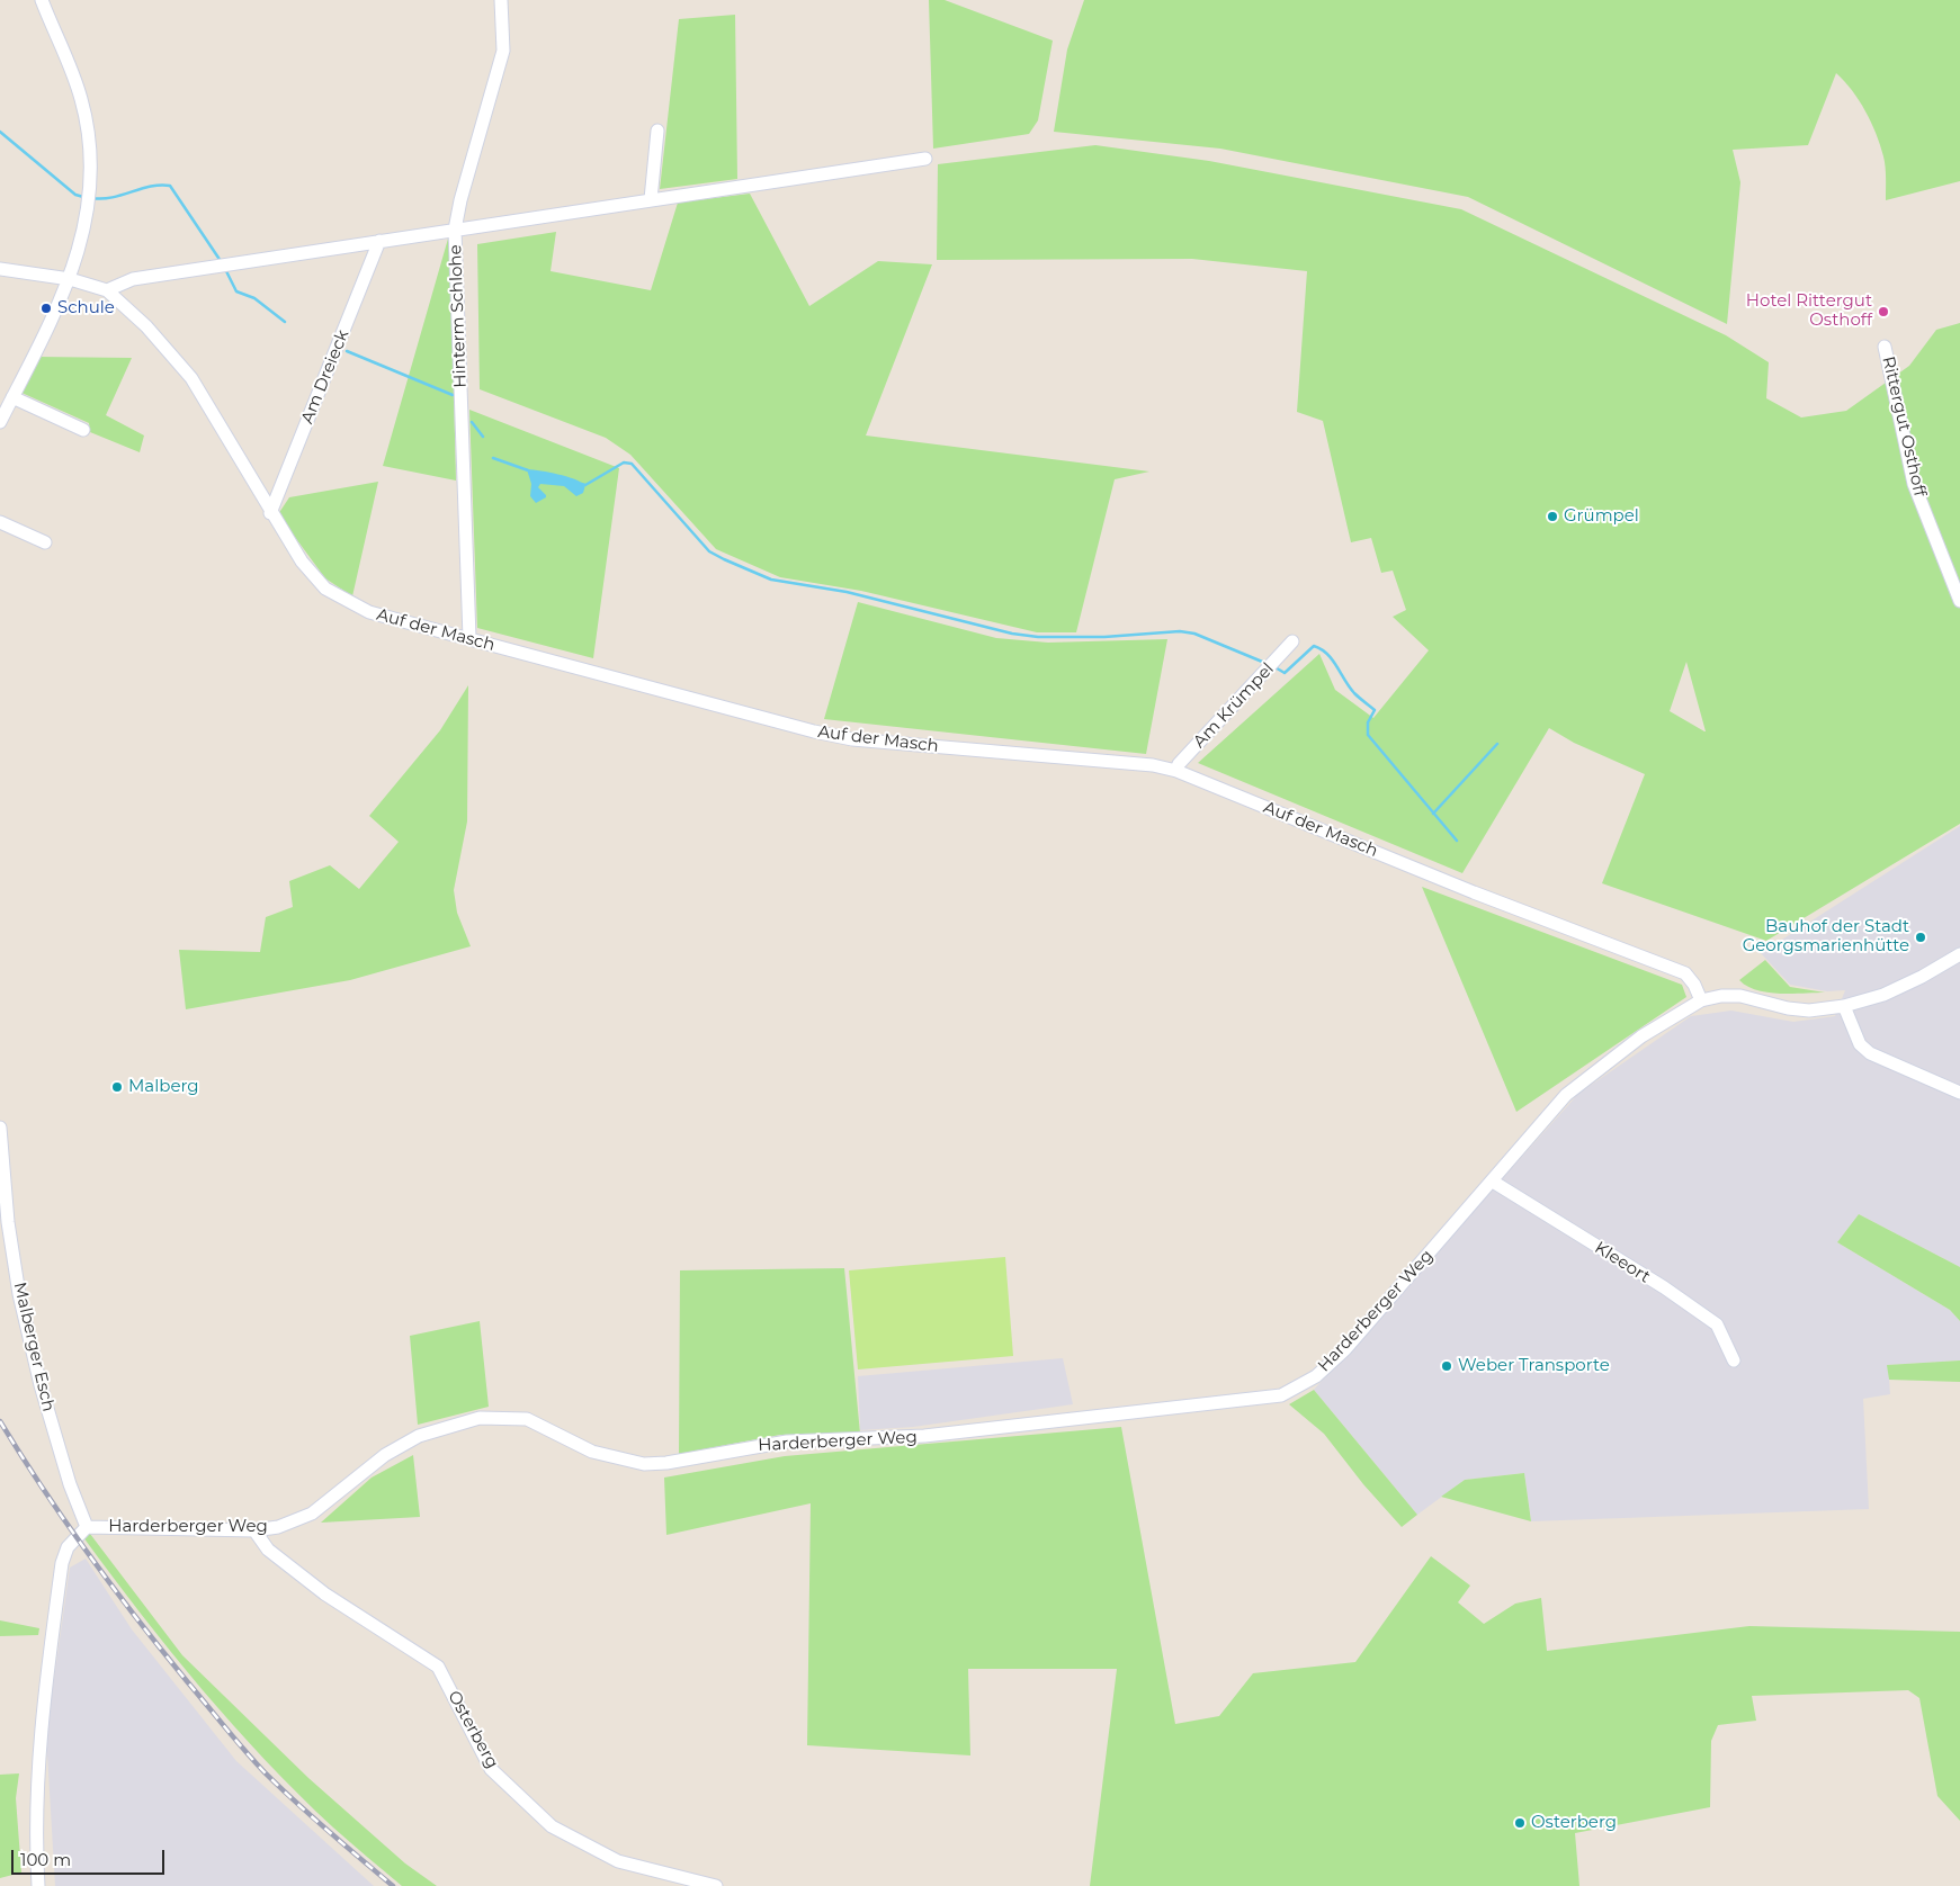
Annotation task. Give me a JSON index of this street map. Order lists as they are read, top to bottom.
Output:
{
  "streets": {
    "street": [
      "Hinterm Schlohe",
      "Am Dreieck",
      "Rittergut Osthoff",
      "Auf der Masch",
      "Am Krümpel",
      "Kleeort",
      "Harderberger Weg",
      "Malberger Esch",
      "Osterberg"
    ]
  },
  "crossings": [
    ["Hinterm Schlohe", "Auf der Masch"],
    ["Am Dreieck", "Auf der Masch"],
    ["Auf der Masch", "Am Krümpel"],
    ["Auf der Masch", "Harderberger Weg"],
    ["Kleeort", "Harderberger Weg"],
    ["Harderberger Weg", "Malberger Esch"],
    ["Harderberger Weg", "Osterberg"]
  ],
  "places": [
    "Schule",
    "Hotel Rittergut Osthoff",
    "Grümpel",
    "Bauhof der Stadt Georgsmarienhütte",
    "Malberg",
    "Weber Transporte",
    "Osterberg"
  ],
  "scale_bar": "100 m"
}
